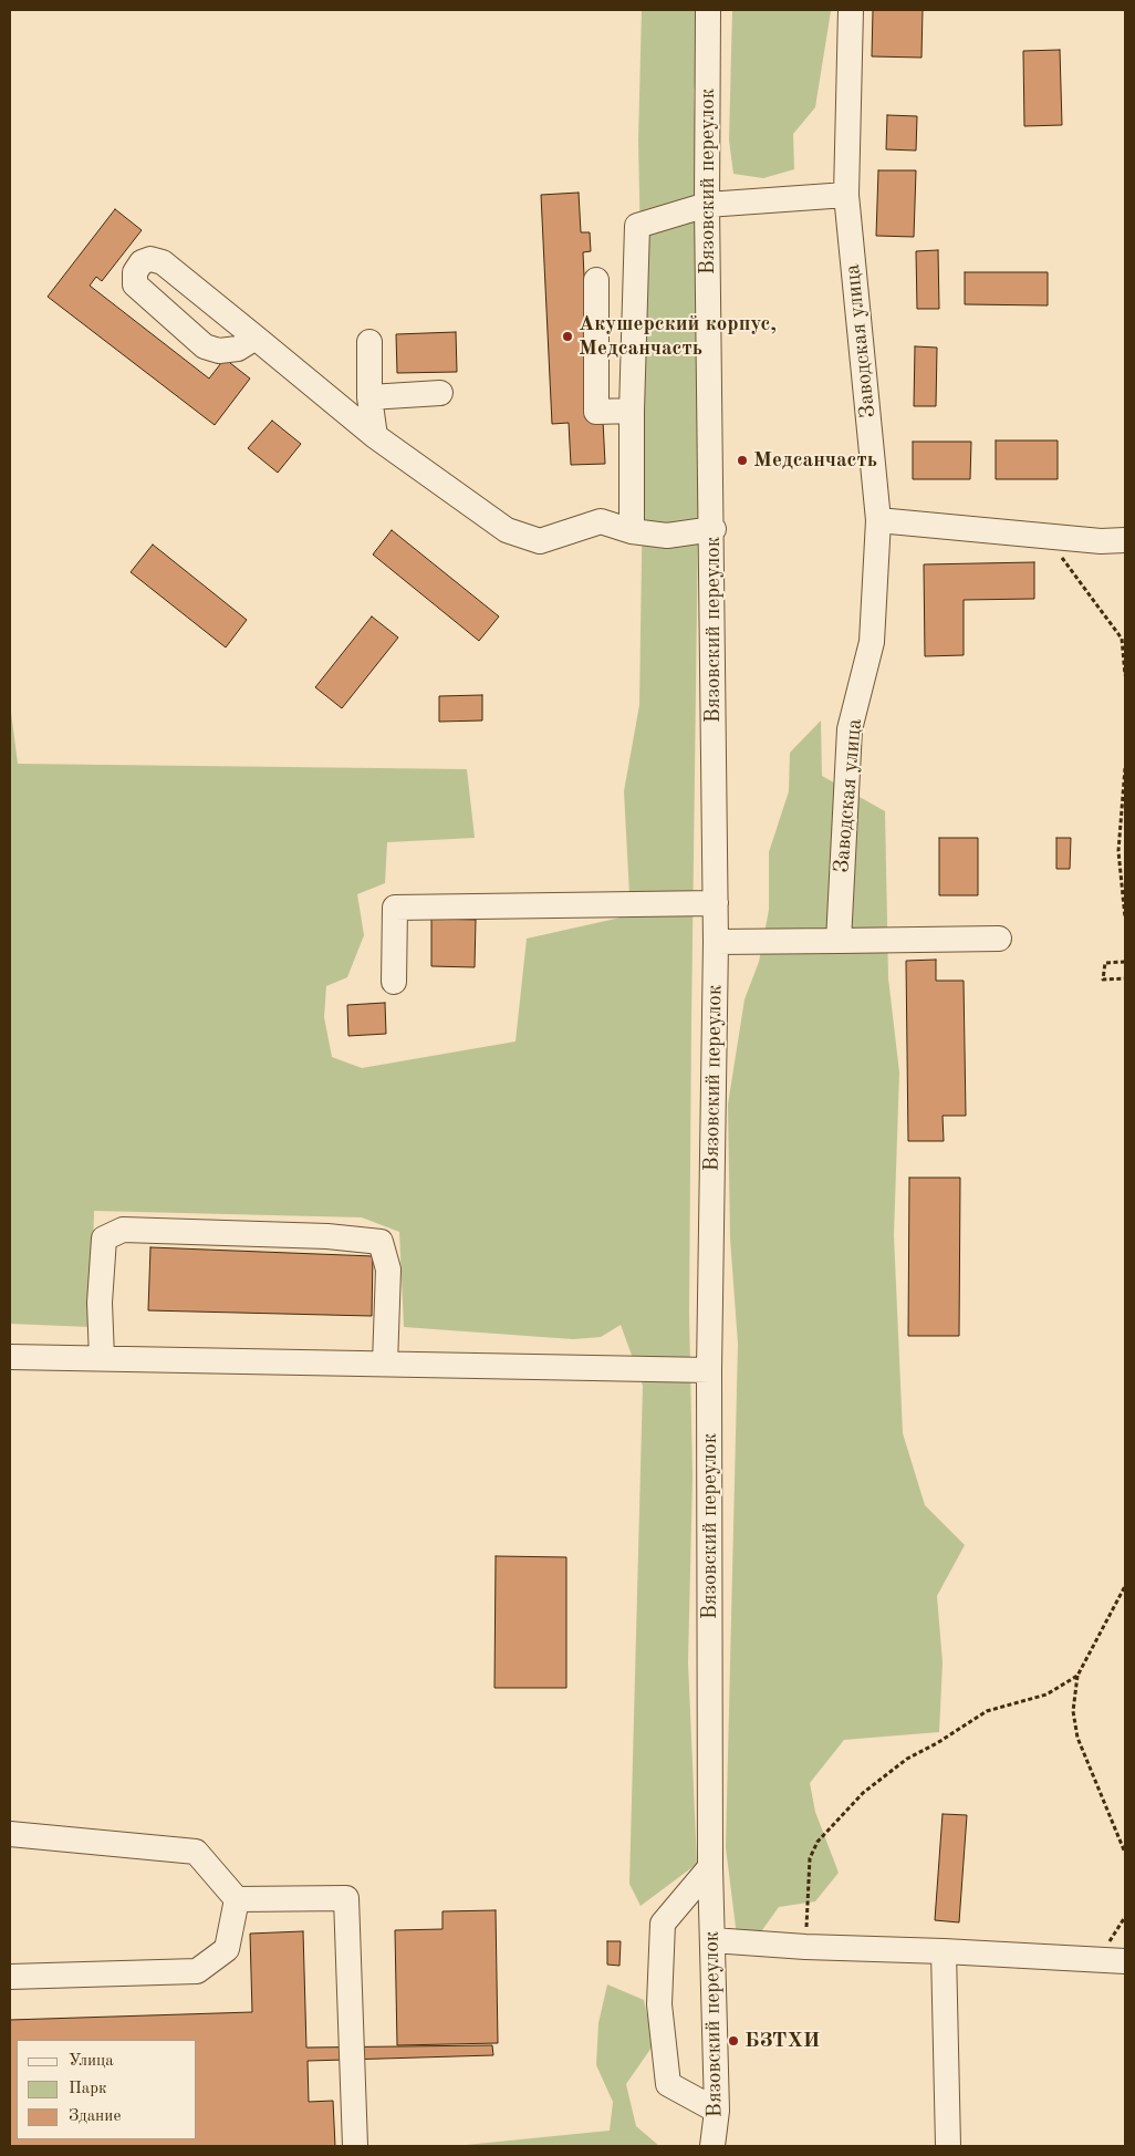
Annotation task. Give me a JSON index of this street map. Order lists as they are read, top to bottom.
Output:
{
  "streets": {
    "street": ["Вязовский переулок", "Заводская улица"]
  },
  "places": ["Акушерский корпус, Медсанчасть", "Медсанчасть", "БЗТХИ"],
  "legend": ["Улица", "Парк", "Здание"]
}
